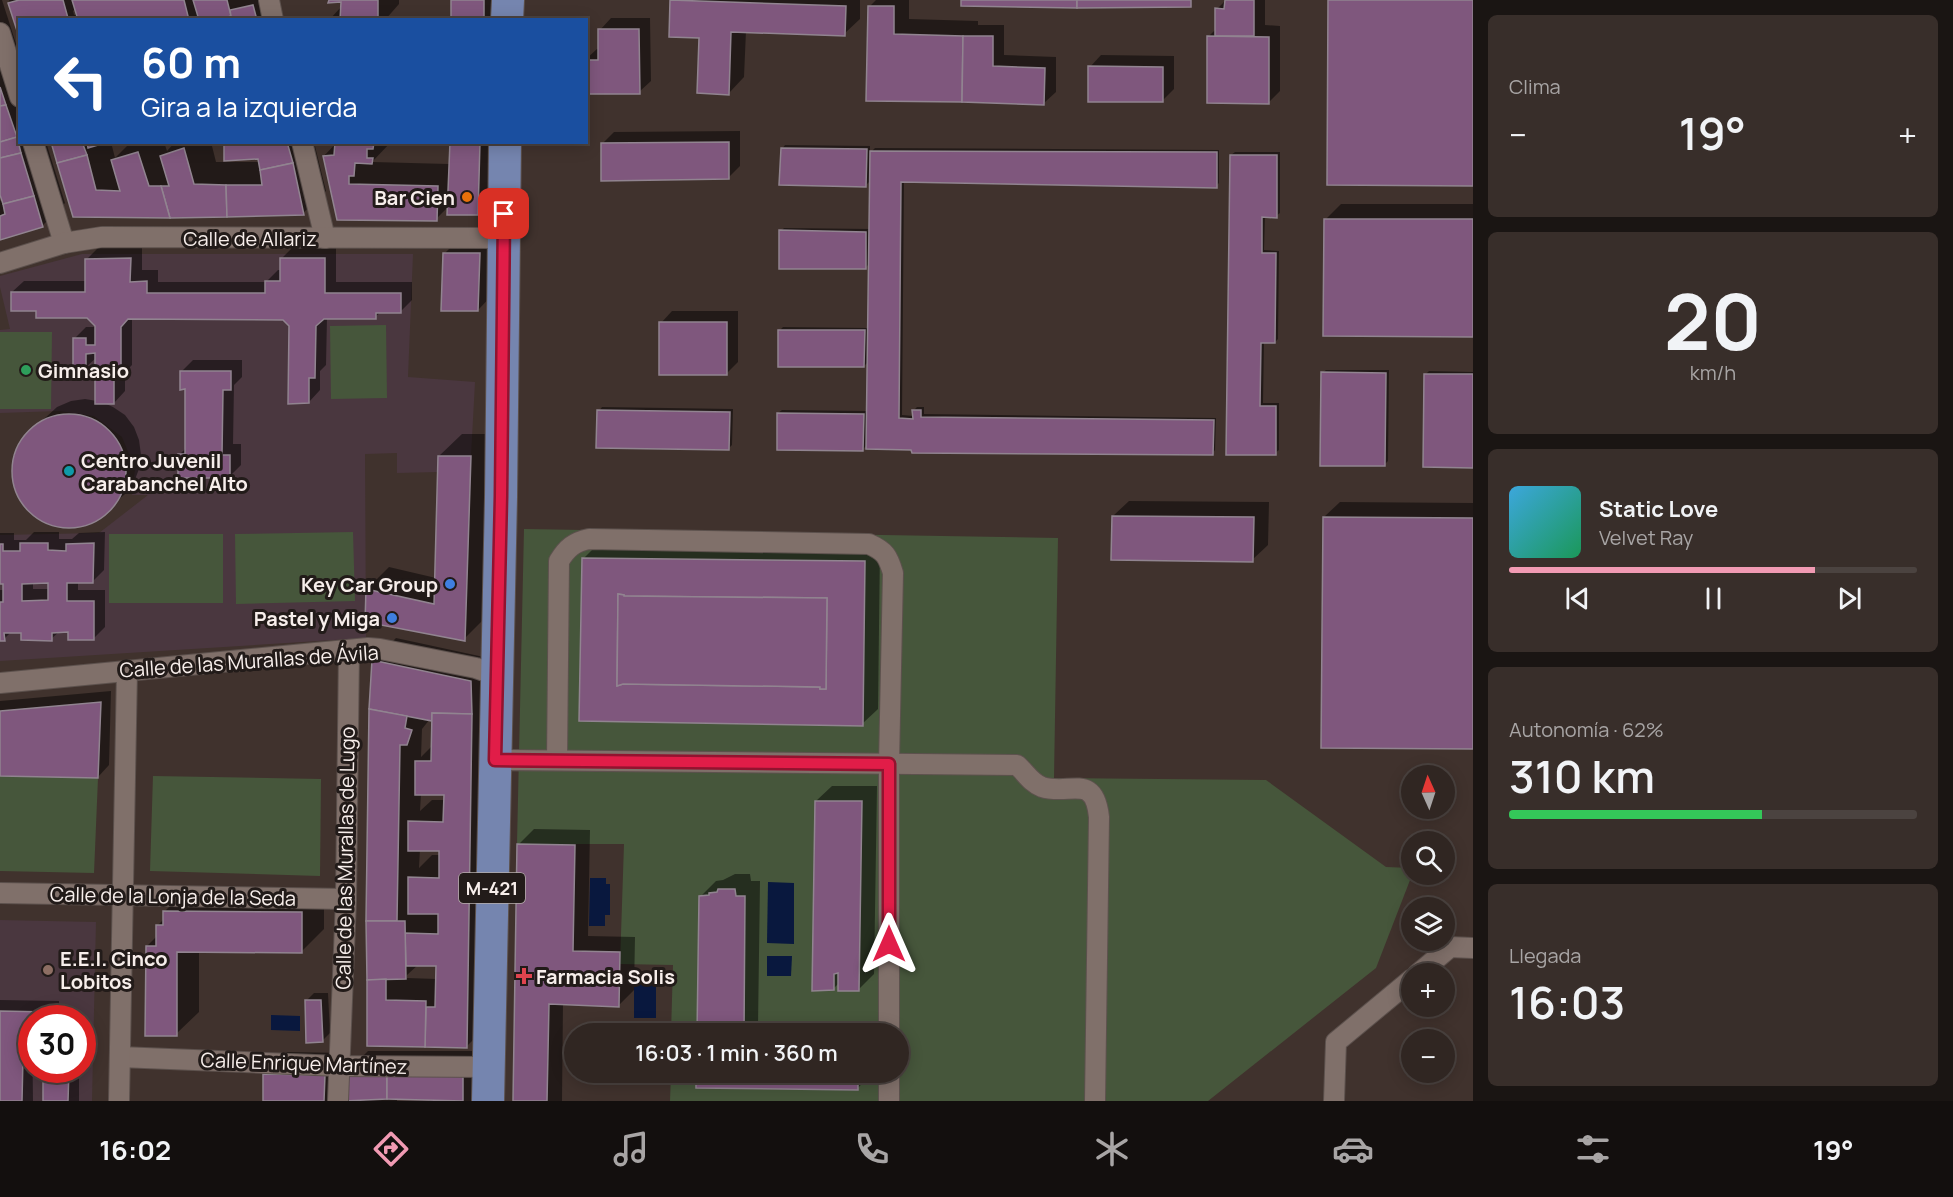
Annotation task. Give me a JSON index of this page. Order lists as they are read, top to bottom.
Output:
{
  "streets": {
    "main road": ["M-421"],
    "street": [
      "Calle de Allariz",
      "Calle de las Murallas de Ávila",
      "Calle de las Murallas de Lugo",
      "Calle de la Lonja de la Seda",
      "Calle Enrique Martínez"
    ]
  },
  "crossings": [
    ["Calle de Allariz", "M-421"],
    ["Calle de las Murallas de Ávila", "Calle de las Murallas de Lugo"],
    ["Calle de las Murallas de Ávila", "M-421"],
    ["Calle de las Murallas de Lugo", "Calle de la Lonja de la Seda"],
    ["Calle de las Murallas de Lugo", "Calle Enrique Martínez"],
    ["M-421", "Calle Enrique Martínez"]
  ],
  "places": {
    "other": [
      "Bar Cien",
      "Gimnasio",
      "Centro Juvenil Carabanchel Alto",
      "Key Car Group",
      "Pastel y Miga",
      "E.E.I. Cinco Lobitos"
    ],
    "health": ["Farmacia Solis"]
  },
  "north": "top",
  "page": {
    "tile": [
      "Clima",
      ["20", "km/h"],
      ["Autonomía · 62%", "310 km"],
      ["Llegada", "16:03"]
    ],
    "turn": ["60 m", "Gira a la izquierda"],
    "heat": ["−", "19°", "+"],
    "song": ["Static Love", "Velvet Ray"],
    "map_buttons": ["+", "−"],
    "limit": "30",
    "trip": "16:03 · 1 min · 360 m",
    "tabs": ["16:02", "19°"]
  }
}
